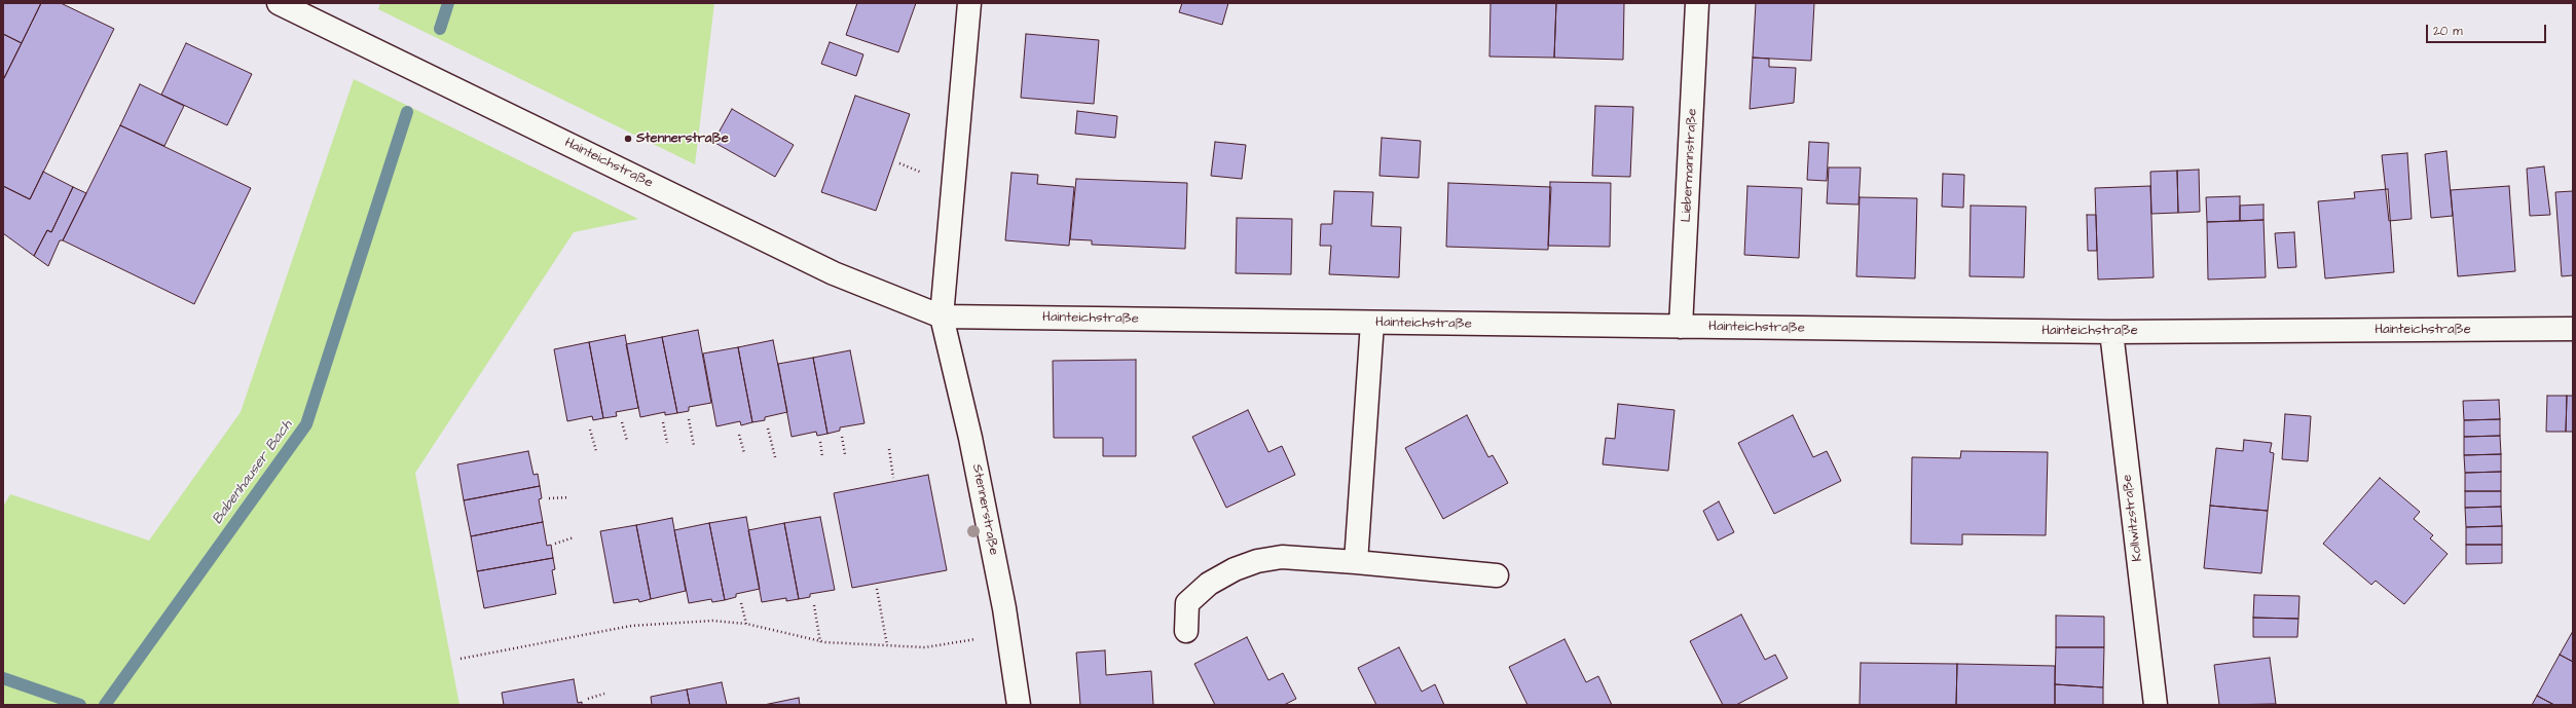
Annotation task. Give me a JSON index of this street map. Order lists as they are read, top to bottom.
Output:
{
  "streets": {
    "street": [
      "Hainteichstraße",
      "Liebermannstraße",
      "Stennerstraße",
      "Kollwitzstraße"
    ]
  },
  "crossings": [
    ["Hainteichstraße", "Liebermannstraße"],
    ["Hainteichstraße", "Stennerstraße"],
    ["Hainteichstraße", "Kollwitzstraße"]
  ],
  "water": ["Babenhauser Bach"],
  "places": ["Stennerstraße"],
  "scale_bar": "20 m"
}
